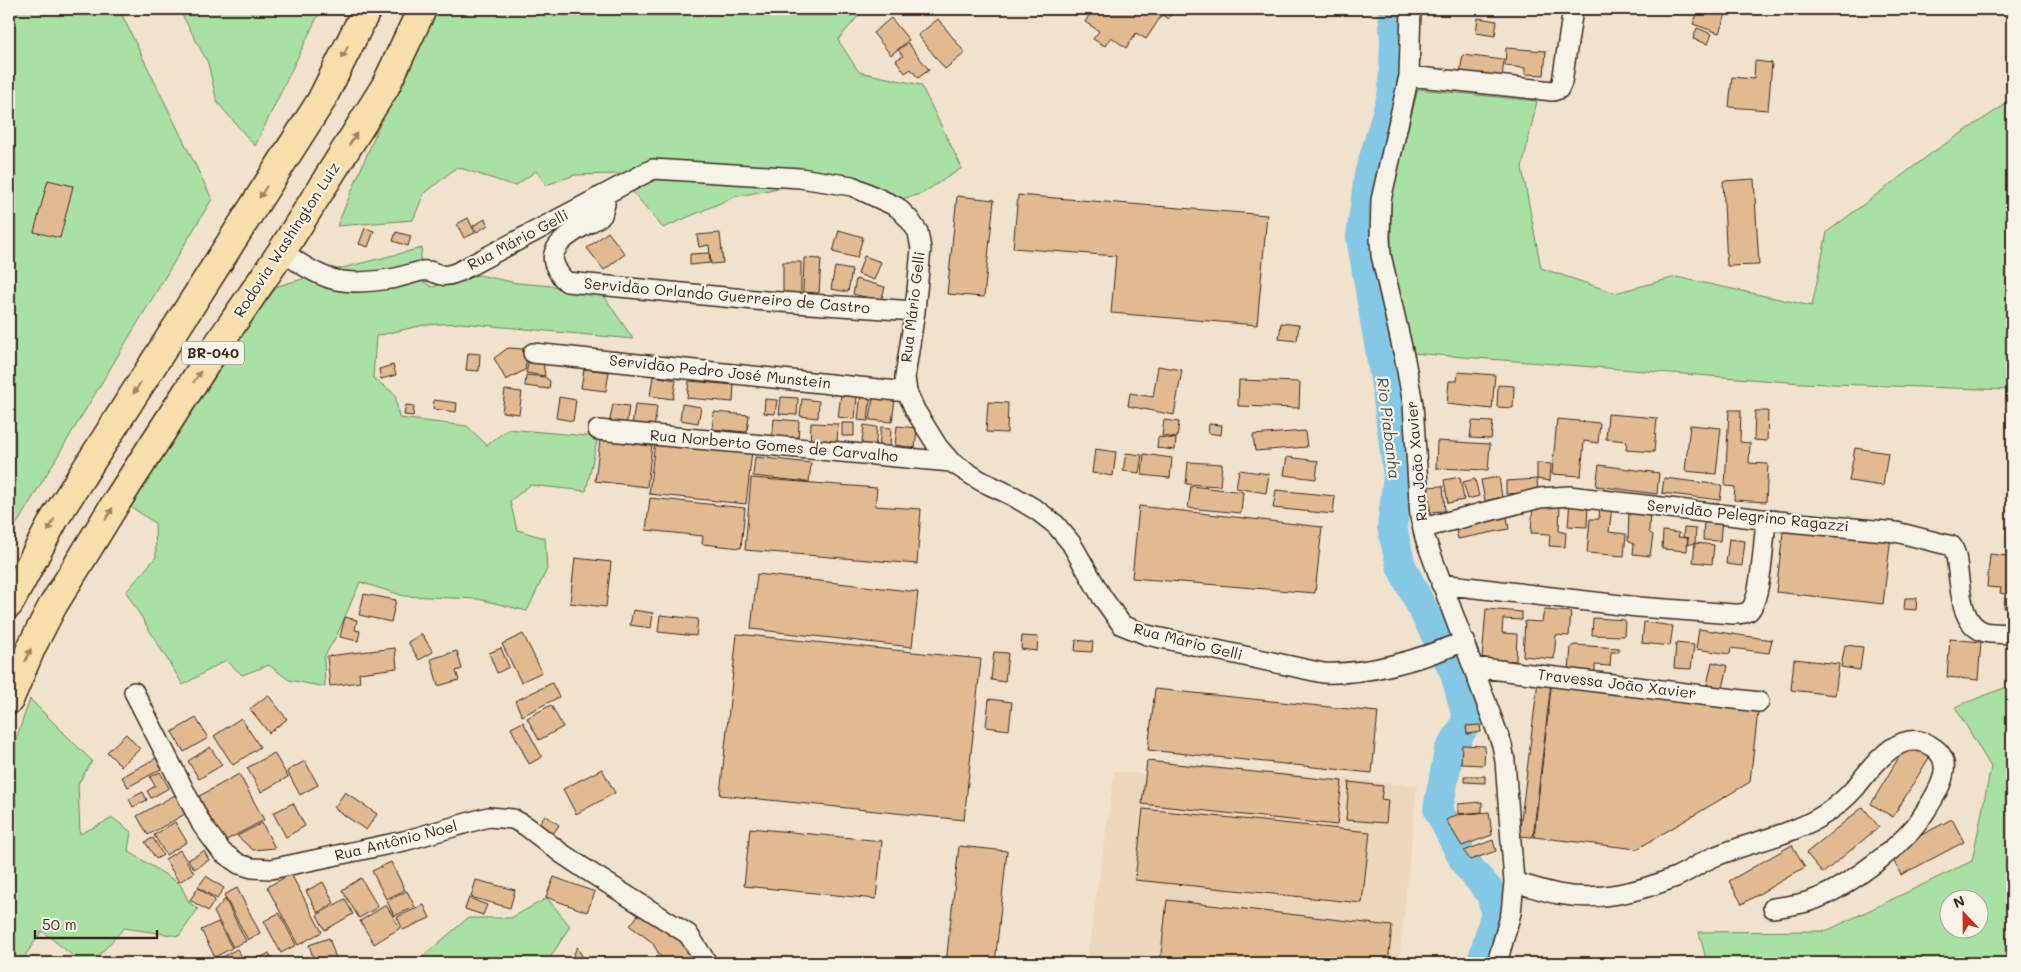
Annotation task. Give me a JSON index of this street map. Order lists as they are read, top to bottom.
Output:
{
  "streets": {
    "highway": ["Rodovia Washington Luiz", "BR-040"],
    "street": [
      "Rua Mário Gelli",
      "Servidão Orlando Guerreiro de Castro",
      "Servidão Pedro José Munstein",
      "Rua Norberto Gomes de Carvalho",
      "Rua João Xavier",
      "Servidão Pelegrino Ragazzi",
      "Travessa João Xavier",
      "Rua Antônio Noel"
    ]
  },
  "crossings": [
    ["Rodovia Washington Luiz", "Rua Mário Gelli"],
    ["Rua Mário Gelli", "Servidão Orlando Guerreiro de Castro"],
    ["Rua Mário Gelli", "Servidão Pedro José Munstein"],
    ["Rua Mário Gelli", "Rua Norberto Gomes de Carvalho"],
    ["Rua Mário Gelli", "Rua João Xavier"],
    ["Rua João Xavier", "Servidão Pelegrino Ragazzi"],
    ["Rua João Xavier", "Travessa João Xavier"]
  ],
  "water": ["Rio Piabanha"],
  "scale_bar": "50 m",
  "north": "top"
}
